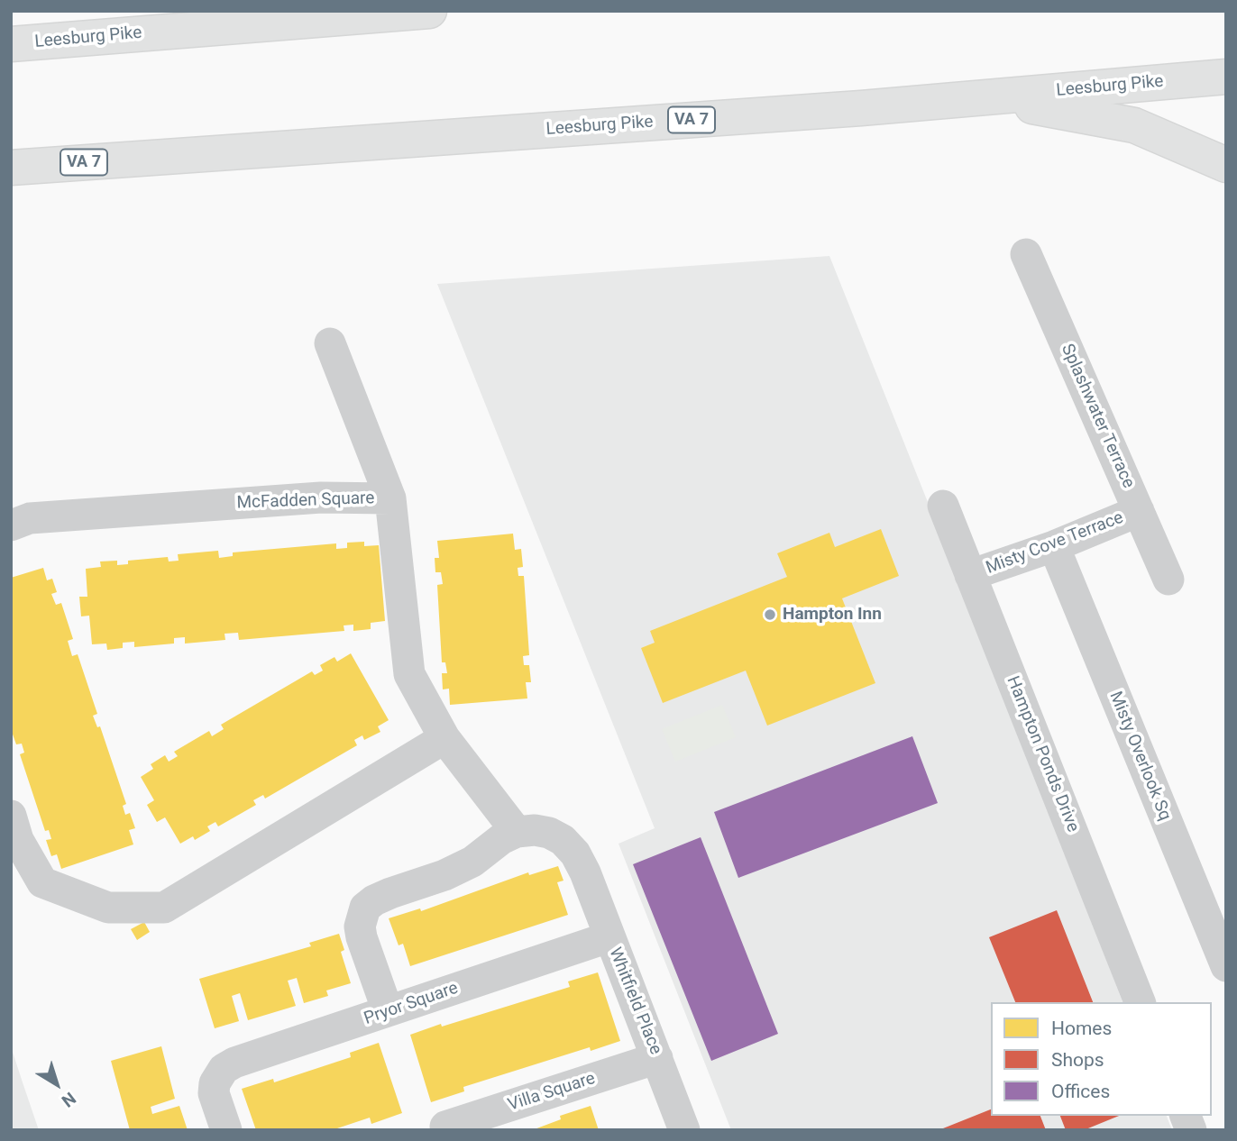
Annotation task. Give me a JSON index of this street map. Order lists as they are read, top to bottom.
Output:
{
  "streets": {
    "highway": ["Leesburg Pike", "VA 7"],
    "street": [
      "Splashwater Terrace",
      "McFadden Square",
      "Misty Cove Terrace",
      "Hampton Ponds Drive",
      "Misty Overlook Sq",
      "Whitfield Place",
      "Pryor Square",
      "Villa Square"
    ]
  },
  "crossings": [
    ["Splashwater Terrace", "Misty Cove Terrace"],
    ["McFadden Square", "Whitfield Place"],
    ["Misty Cove Terrace", "Hampton Ponds Drive"],
    ["Misty Cove Terrace", "Misty Overlook Sq"],
    ["Whitfield Place", "Pryor Square"],
    ["Whitfield Place", "Villa Square"]
  ],
  "places": ["Hampton Inn"],
  "legend": ["Homes", "Shops", "Offices"],
  "north": "bottom right"
}
